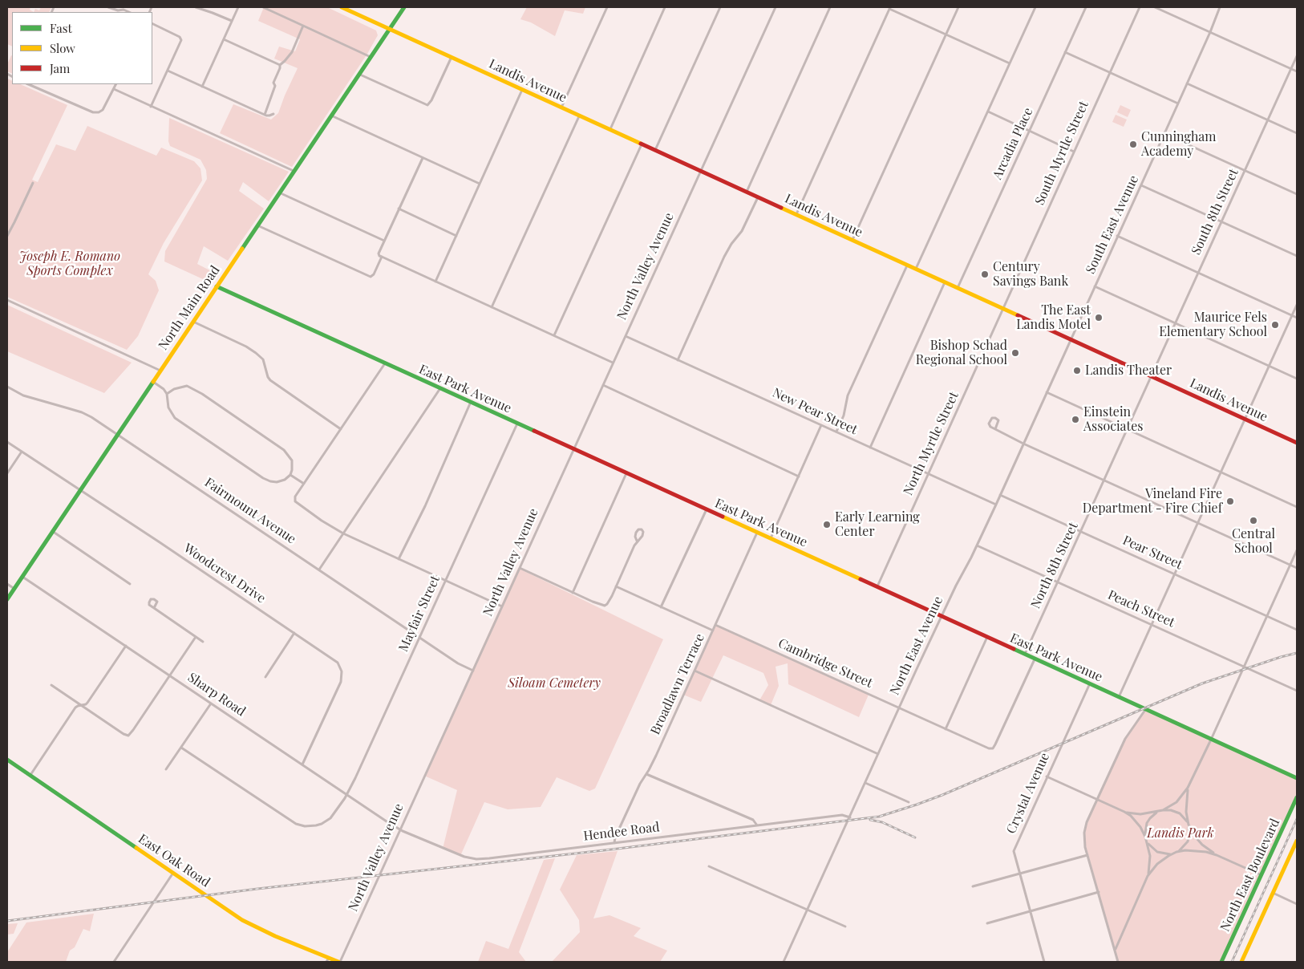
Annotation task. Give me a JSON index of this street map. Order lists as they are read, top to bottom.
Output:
{
  "streets": {
    "main road": [
      "Landis Avenue",
      "North Main Road",
      "East Park Avenue",
      "East Oak Road",
      "North East Boulevard"
    ],
    "street": [
      "Arcadia Place",
      "South Myrtle Street",
      "South 8th Street",
      "South East Avenue",
      "North Valley Avenue",
      "New Pear Street",
      "North Myrtle Street",
      "Fairmount Avenue",
      "Pear Street",
      "North 8th Street",
      "Woodcrest Drive",
      "Peach Street",
      "Mayfair Street",
      "North East Avenue",
      "Cambridge Street",
      "Broadlawn Terrace",
      "Sharp Road",
      "Crystal Avenue",
      "Hendee Road"
    ]
  },
  "crossings": [
    ["Landis Avenue", "Arcadia Place"],
    ["Landis Avenue", "South Myrtle Street"],
    ["Landis Avenue", "South 8th Street"],
    ["Landis Avenue", "South East Avenue"],
    ["Landis Avenue", "North Valley Avenue"],
    ["Landis Avenue", "North Main Road"],
    ["Landis Avenue", "North Myrtle Street"],
    ["Landis Avenue", "North 8th Street"],
    ["Landis Avenue", "North East Avenue"],
    ["South Myrtle Street", "North Myrtle Street"],
    ["South 8th Street", "North 8th Street"],
    ["South East Avenue", "North East Avenue"],
    ["North Valley Avenue", "East Park Avenue"],
    ["North Valley Avenue", "New Pear Street"],
    ["North Valley Avenue", "Fairmount Avenue"],
    ["North Valley Avenue", "Sharp Road"],
    ["North Valley Avenue", "Hendee Road"],
    ["North Valley Avenue", "East Oak Road"],
    ["North Main Road", "East Park Avenue"],
    ["North Main Road", "Fairmount Avenue"],
    ["North Main Road", "Woodcrest Drive"],
    ["North Main Road", "Sharp Road"],
    ["East Park Avenue", "North Myrtle Street"],
    ["East Park Avenue", "North 8th Street"],
    ["East Park Avenue", "Mayfair Street"],
    ["East Park Avenue", "North East Avenue"],
    ["East Park Avenue", "Cambridge Street"],
    ["East Park Avenue", "Broadlawn Terrace"],
    ["East Park Avenue", "Crystal Avenue"],
    ["New Pear Street", "North Myrtle Street"],
    ["New Pear Street", "North East Avenue"],
    ["Fairmount Avenue", "Mayfair Street"],
    ["Pear Street", "North 8th Street"],
    ["Pear Street", "North East Avenue"],
    ["North 8th Street", "Peach Street"],
    ["Woodcrest Drive", "Sharp Road"],
    ["Peach Street", "North East Avenue"],
    ["Mayfair Street", "Sharp Road"],
    ["North East Avenue", "Cambridge Street"],
    ["North East Avenue", "Hendee Road"],
    ["Cambridge Street", "Broadlawn Terrace"],
    ["Broadlawn Terrace", "Hendee Road"],
    ["Sharp Road", "Hendee Road"]
  ],
  "parks": ["Joseph E. Romano Sports Complex", "Siloam Cemetery", "Landis Park"],
  "places": [
    "Cunningham Academy",
    "Century Savings Bank",
    "The East Landis Motel",
    "Maurice Fels Elementary School",
    "Bishop Schad Regional School",
    "Landis Theater",
    "Einstein Associates",
    "Vineland Fire Department - Fire Chief",
    "Central School",
    "Early Learning Center"
  ],
  "legend": ["Fast", "Slow", "Jam"]
}
